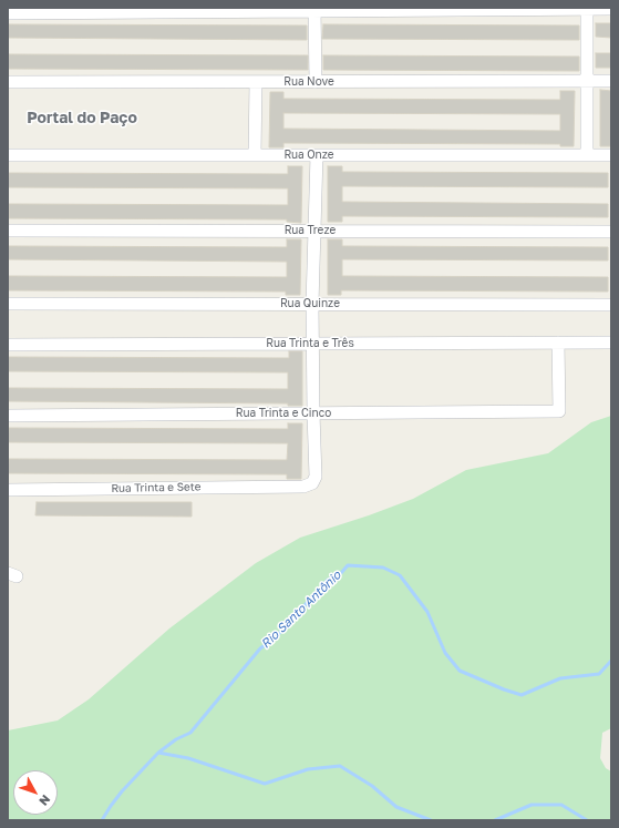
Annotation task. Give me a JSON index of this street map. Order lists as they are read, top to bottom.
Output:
{
  "streets": {
    "street": [
      "Rua Nove",
      "Rua Onze",
      "Rua Treze",
      "Rua Quinze",
      "Rua Trinta e Três",
      "Rua Trinta e Cinco",
      "Rua Trinta e Sete"
    ]
  },
  "crossings": [
    ["Rua Trinta e Três", "Rua Trinta e Cinco"],
    ["Rua Trinta e Cinco", "Rua Trinta e Sete"]
  ],
  "districts": ["Portal do Paço"],
  "water": ["Rio Santo Antônio"],
  "north": "bottom right"
}
